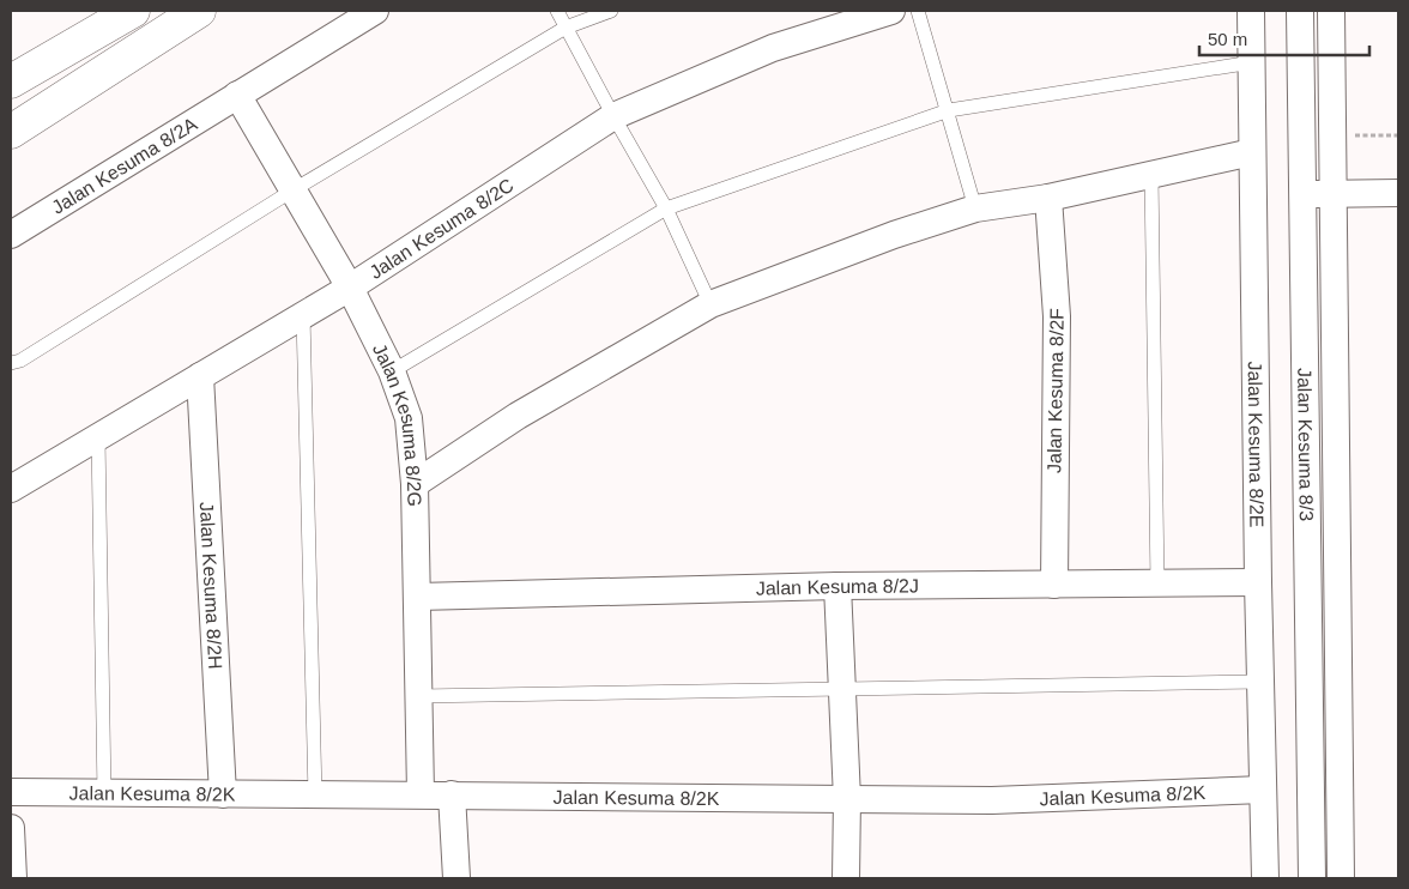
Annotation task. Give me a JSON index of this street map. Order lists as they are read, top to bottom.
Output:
{
  "streets": {
    "street": [
      "Jalan Kesuma 8/2A",
      "Jalan Kesuma 8/2C",
      "Jalan Kesuma 8/2F",
      "Jalan Kesuma 8/2G",
      "Jalan Kesuma 8/2E",
      "Jalan Kesuma 8/3",
      "Jalan Kesuma 8/2H",
      "Jalan Kesuma 8/2J",
      "Jalan Kesuma 8/2K"
    ]
  },
  "crossings": [
    ["Jalan Kesuma 8/2A", "Jalan Kesuma 8/2G"],
    ["Jalan Kesuma 8/2C", "Jalan Kesuma 8/2G"],
    ["Jalan Kesuma 8/2C", "Jalan Kesuma 8/2H"],
    ["Jalan Kesuma 8/2F", "Jalan Kesuma 8/2J"],
    ["Jalan Kesuma 8/2G", "Jalan Kesuma 8/2J"],
    ["Jalan Kesuma 8/2G", "Jalan Kesuma 8/2K"],
    ["Jalan Kesuma 8/2E", "Jalan Kesuma 8/2J"],
    ["Jalan Kesuma 8/2E", "Jalan Kesuma 8/2K"],
    ["Jalan Kesuma 8/2H", "Jalan Kesuma 8/2K"]
  ],
  "scale_bar": "50 m"
}
